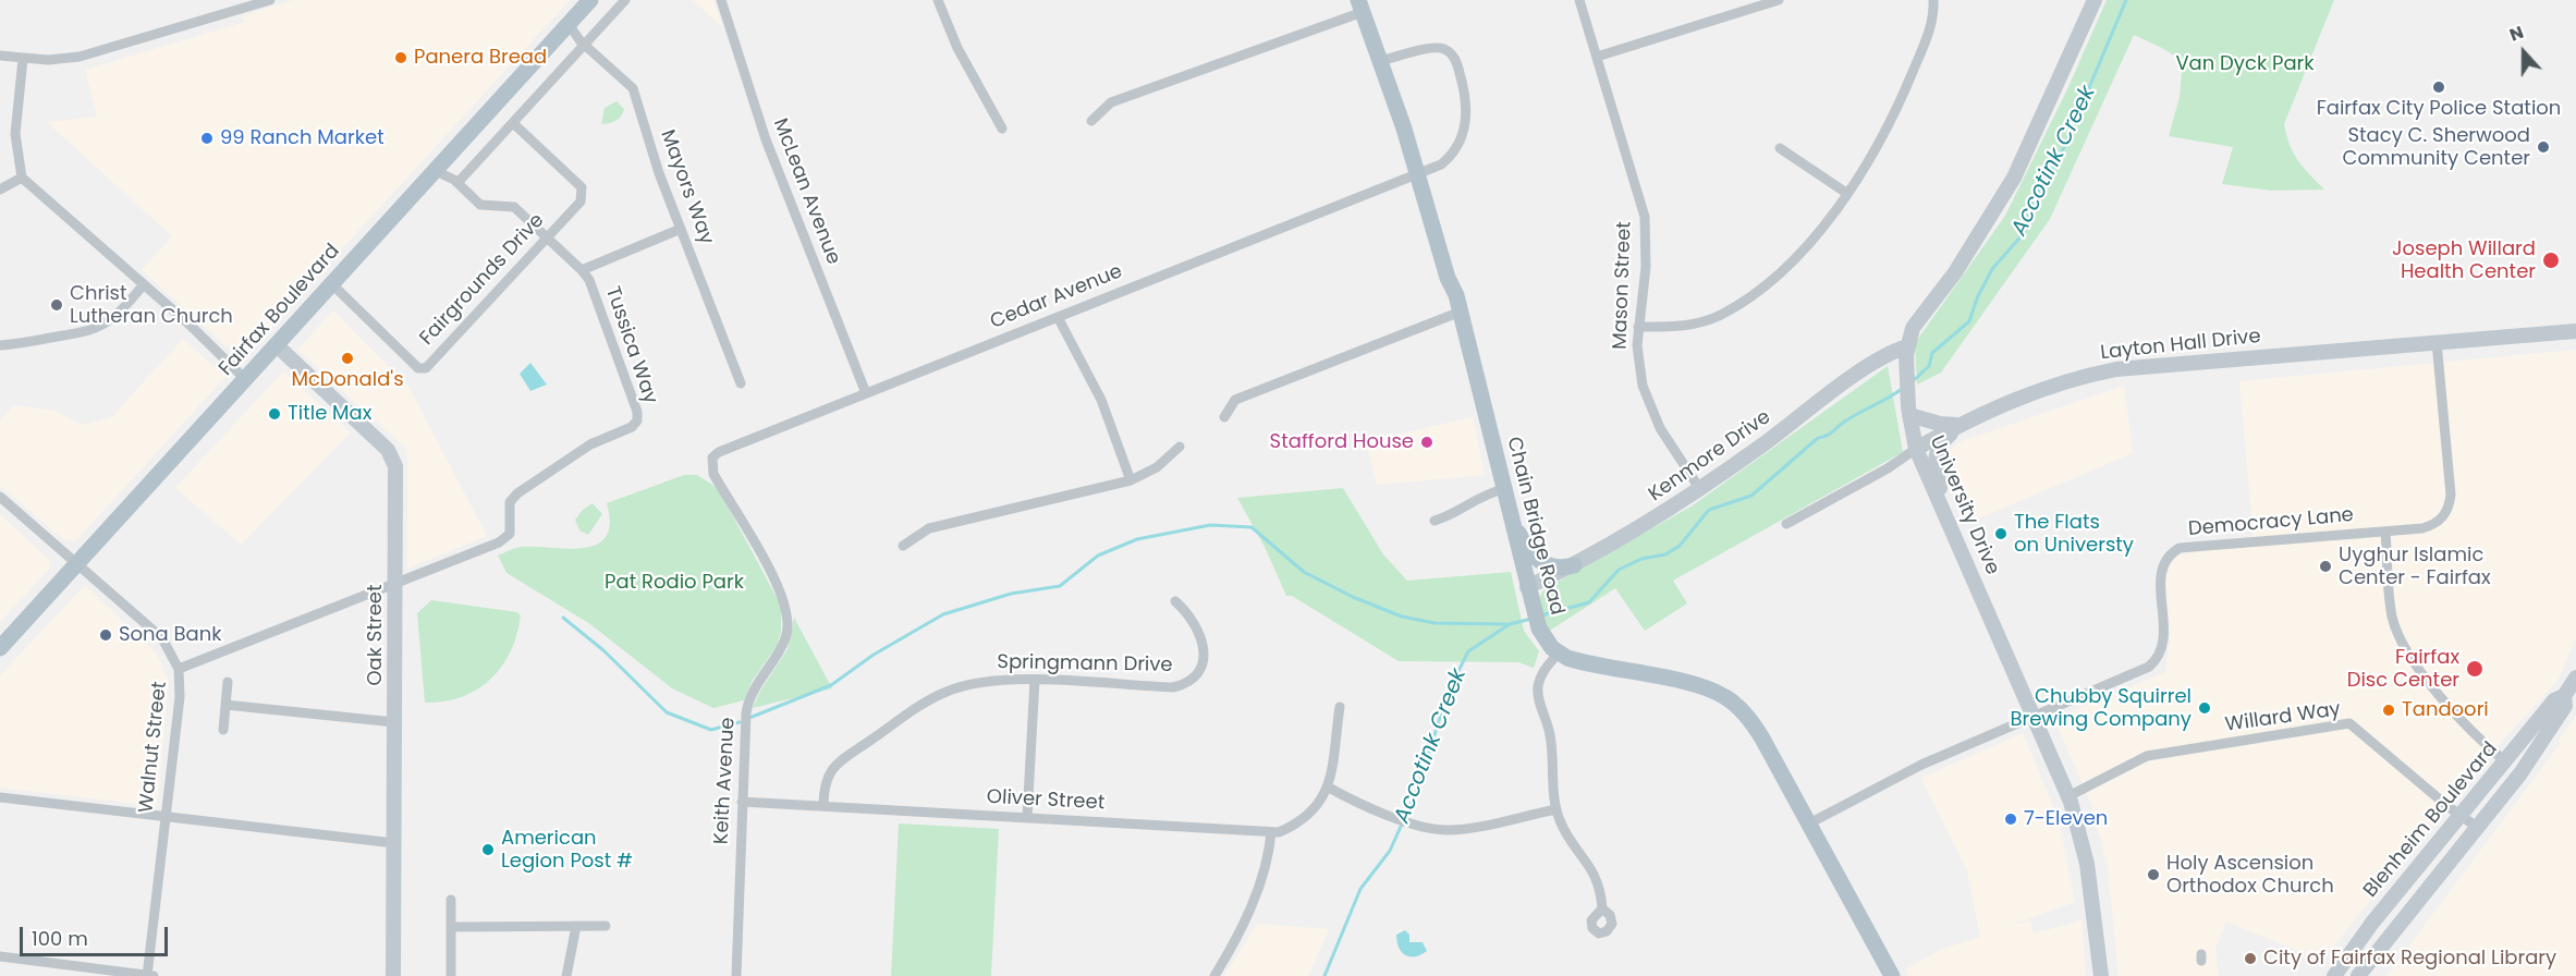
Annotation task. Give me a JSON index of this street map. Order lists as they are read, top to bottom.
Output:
{
  "streets": {
    "main road": ["Fairfax Boulevard", "Chain Bridge Road"],
    "street": [
      "Mayors Way",
      "McLean Avenue",
      "Fairgrounds Drive",
      "Mason Street",
      "Cedar Avenue",
      "Tussica Way",
      "Layton Hall Drive",
      "Kenmore Drive",
      "University Drive",
      "Democracy Lane",
      "Oak Street",
      "Springmann Drive",
      "Willard Way",
      "Walnut Street",
      "Keith Avenue",
      "Oliver Street",
      "Blenheim Boulevard"
    ]
  },
  "crossings": [
    ["Mayors Way", "Fairfax Boulevard"],
    ["McLean Avenue", "Cedar Avenue"],
    ["Fairgrounds Drive", "Fairfax Boulevard"],
    ["Fairgrounds Drive", "Tussica Way"],
    ["Mason Street", "Kenmore Drive"],
    ["Cedar Avenue", "Chain Bridge Road"],
    ["Cedar Avenue", "Keith Avenue"],
    ["Fairfax Boulevard", "Tussica Way"],
    ["Fairfax Boulevard", "Oak Street"],
    ["Fairfax Boulevard", "Walnut Street"],
    ["Tussica Way", "Oak Street"],
    ["Layton Hall Drive", "University Drive"],
    ["Layton Hall Drive", "Democracy Lane"],
    ["Kenmore Drive", "University Drive"],
    ["Kenmore Drive", "Chain Bridge Road"],
    ["University Drive", "Democracy Lane"],
    ["University Drive", "Willard Way"],
    ["Springmann Drive", "Oliver Street"],
    ["Willard Way", "Blenheim Boulevard"],
    ["Keith Avenue", "Oliver Street"]
  ],
  "water": ["Accotink Creek"],
  "parks": ["Van Dyck Park", "Pat Rodio Park"],
  "places": [
    "Panera Bread",
    "Fairfax City Police Station",
    "99 Ranch Market",
    "Stacy C. Sherwood Community Center",
    "Joseph Willard Health Center",
    "Christ Lutheran Church",
    "McDonald's",
    "Title Max",
    "Stafford House",
    "The Flats on Universty",
    "Uyghur Islamic Center - Fairfax",
    "Sona Bank",
    "Fairfax Disc Center",
    "Chubby Squirrel Brewing Company",
    "Tandoori",
    "7-Eleven",
    "American Legion Post #",
    "Holy Ascension Orthodox Church",
    "City of Fairfax Regional Library"
  ],
  "scale_bar": "100 m",
  "north": "top"
}
